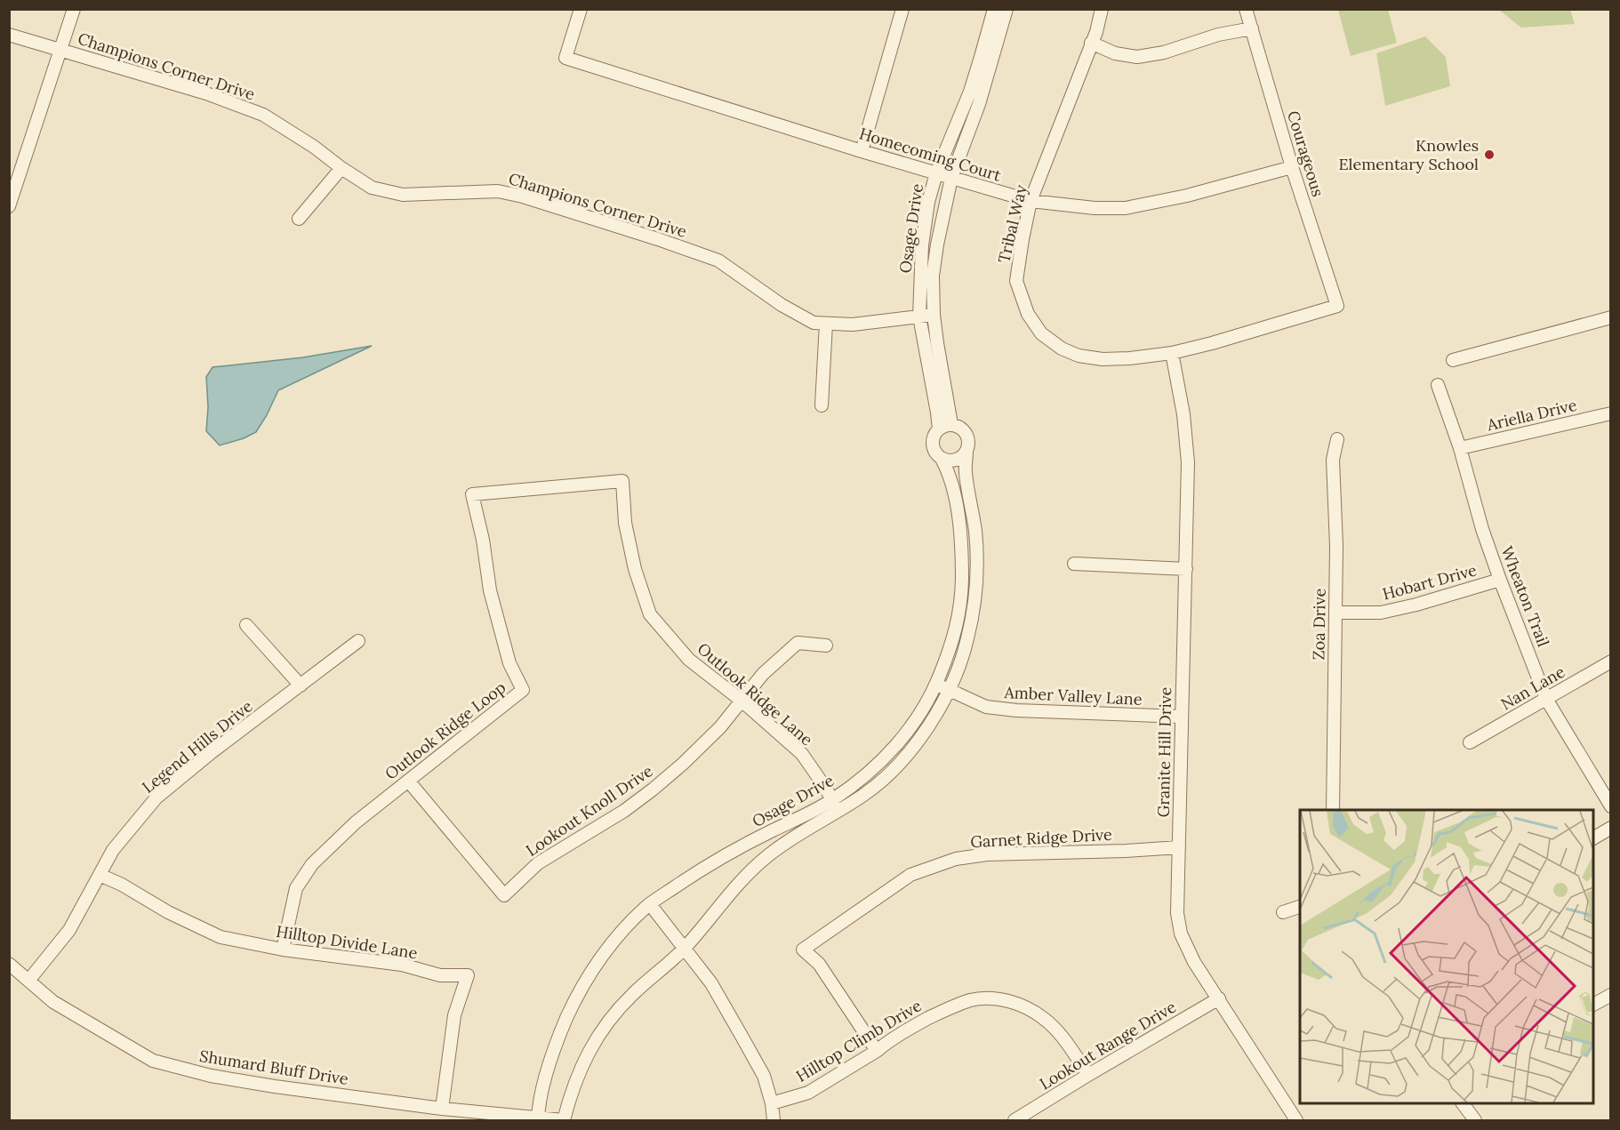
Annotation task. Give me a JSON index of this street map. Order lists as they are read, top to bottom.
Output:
{
  "streets": {
    "street": [
      "Champions Corner Drive",
      "Courageous",
      "Homecoming Court",
      "Tribal Way",
      "Osage Drive",
      "Ariella Drive",
      "Hobart Drive",
      "Wheaton Trail",
      "Zoa Drive",
      "Nan Lane",
      "Outlook Ridge Lane",
      "Amber Valley Lane",
      "Outlook Ridge Loop",
      "Legend Hills Drive",
      "Granite Hill Drive",
      "Lookout Knoll Drive",
      "Garnet Ridge Drive",
      "Hilltop Divide Lane",
      "Hilltop Climb Drive",
      "Lookout Range Drive",
      "Shumard Bluff Drive"
    ]
  },
  "crossings": [
    ["Champions Corner Drive", "Osage Drive"],
    ["Courageous", "Homecoming Court"],
    ["Courageous", "Tribal Way"],
    ["Homecoming Court", "Tribal Way"],
    ["Homecoming Court", "Osage Drive"],
    ["Tribal Way", "Granite Hill Drive"],
    ["Osage Drive", "Outlook Ridge Lane"],
    ["Osage Drive", "Amber Valley Lane"],
    ["Osage Drive", "Shumard Bluff Drive"],
    ["Ariella Drive", "Wheaton Trail"],
    ["Hobart Drive", "Wheaton Trail"],
    ["Hobart Drive", "Zoa Drive"],
    ["Wheaton Trail", "Nan Lane"],
    ["Outlook Ridge Lane", "Outlook Ridge Loop"],
    ["Outlook Ridge Lane", "Lookout Knoll Drive"],
    ["Amber Valley Lane", "Granite Hill Drive"],
    ["Outlook Ridge Loop", "Lookout Knoll Drive"],
    ["Outlook Ridge Loop", "Hilltop Divide Lane"],
    ["Legend Hills Drive", "Hilltop Divide Lane"],
    ["Legend Hills Drive", "Shumard Bluff Drive"],
    ["Granite Hill Drive", "Garnet Ridge Drive"],
    ["Granite Hill Drive", "Lookout Range Drive"],
    ["Garnet Ridge Drive", "Hilltop Climb Drive"],
    ["Hilltop Divide Lane", "Shumard Bluff Drive"],
    ["Hilltop Climb Drive", "Lookout Range Drive"]
  ],
  "places": ["Knowles Elementary School"]
}
